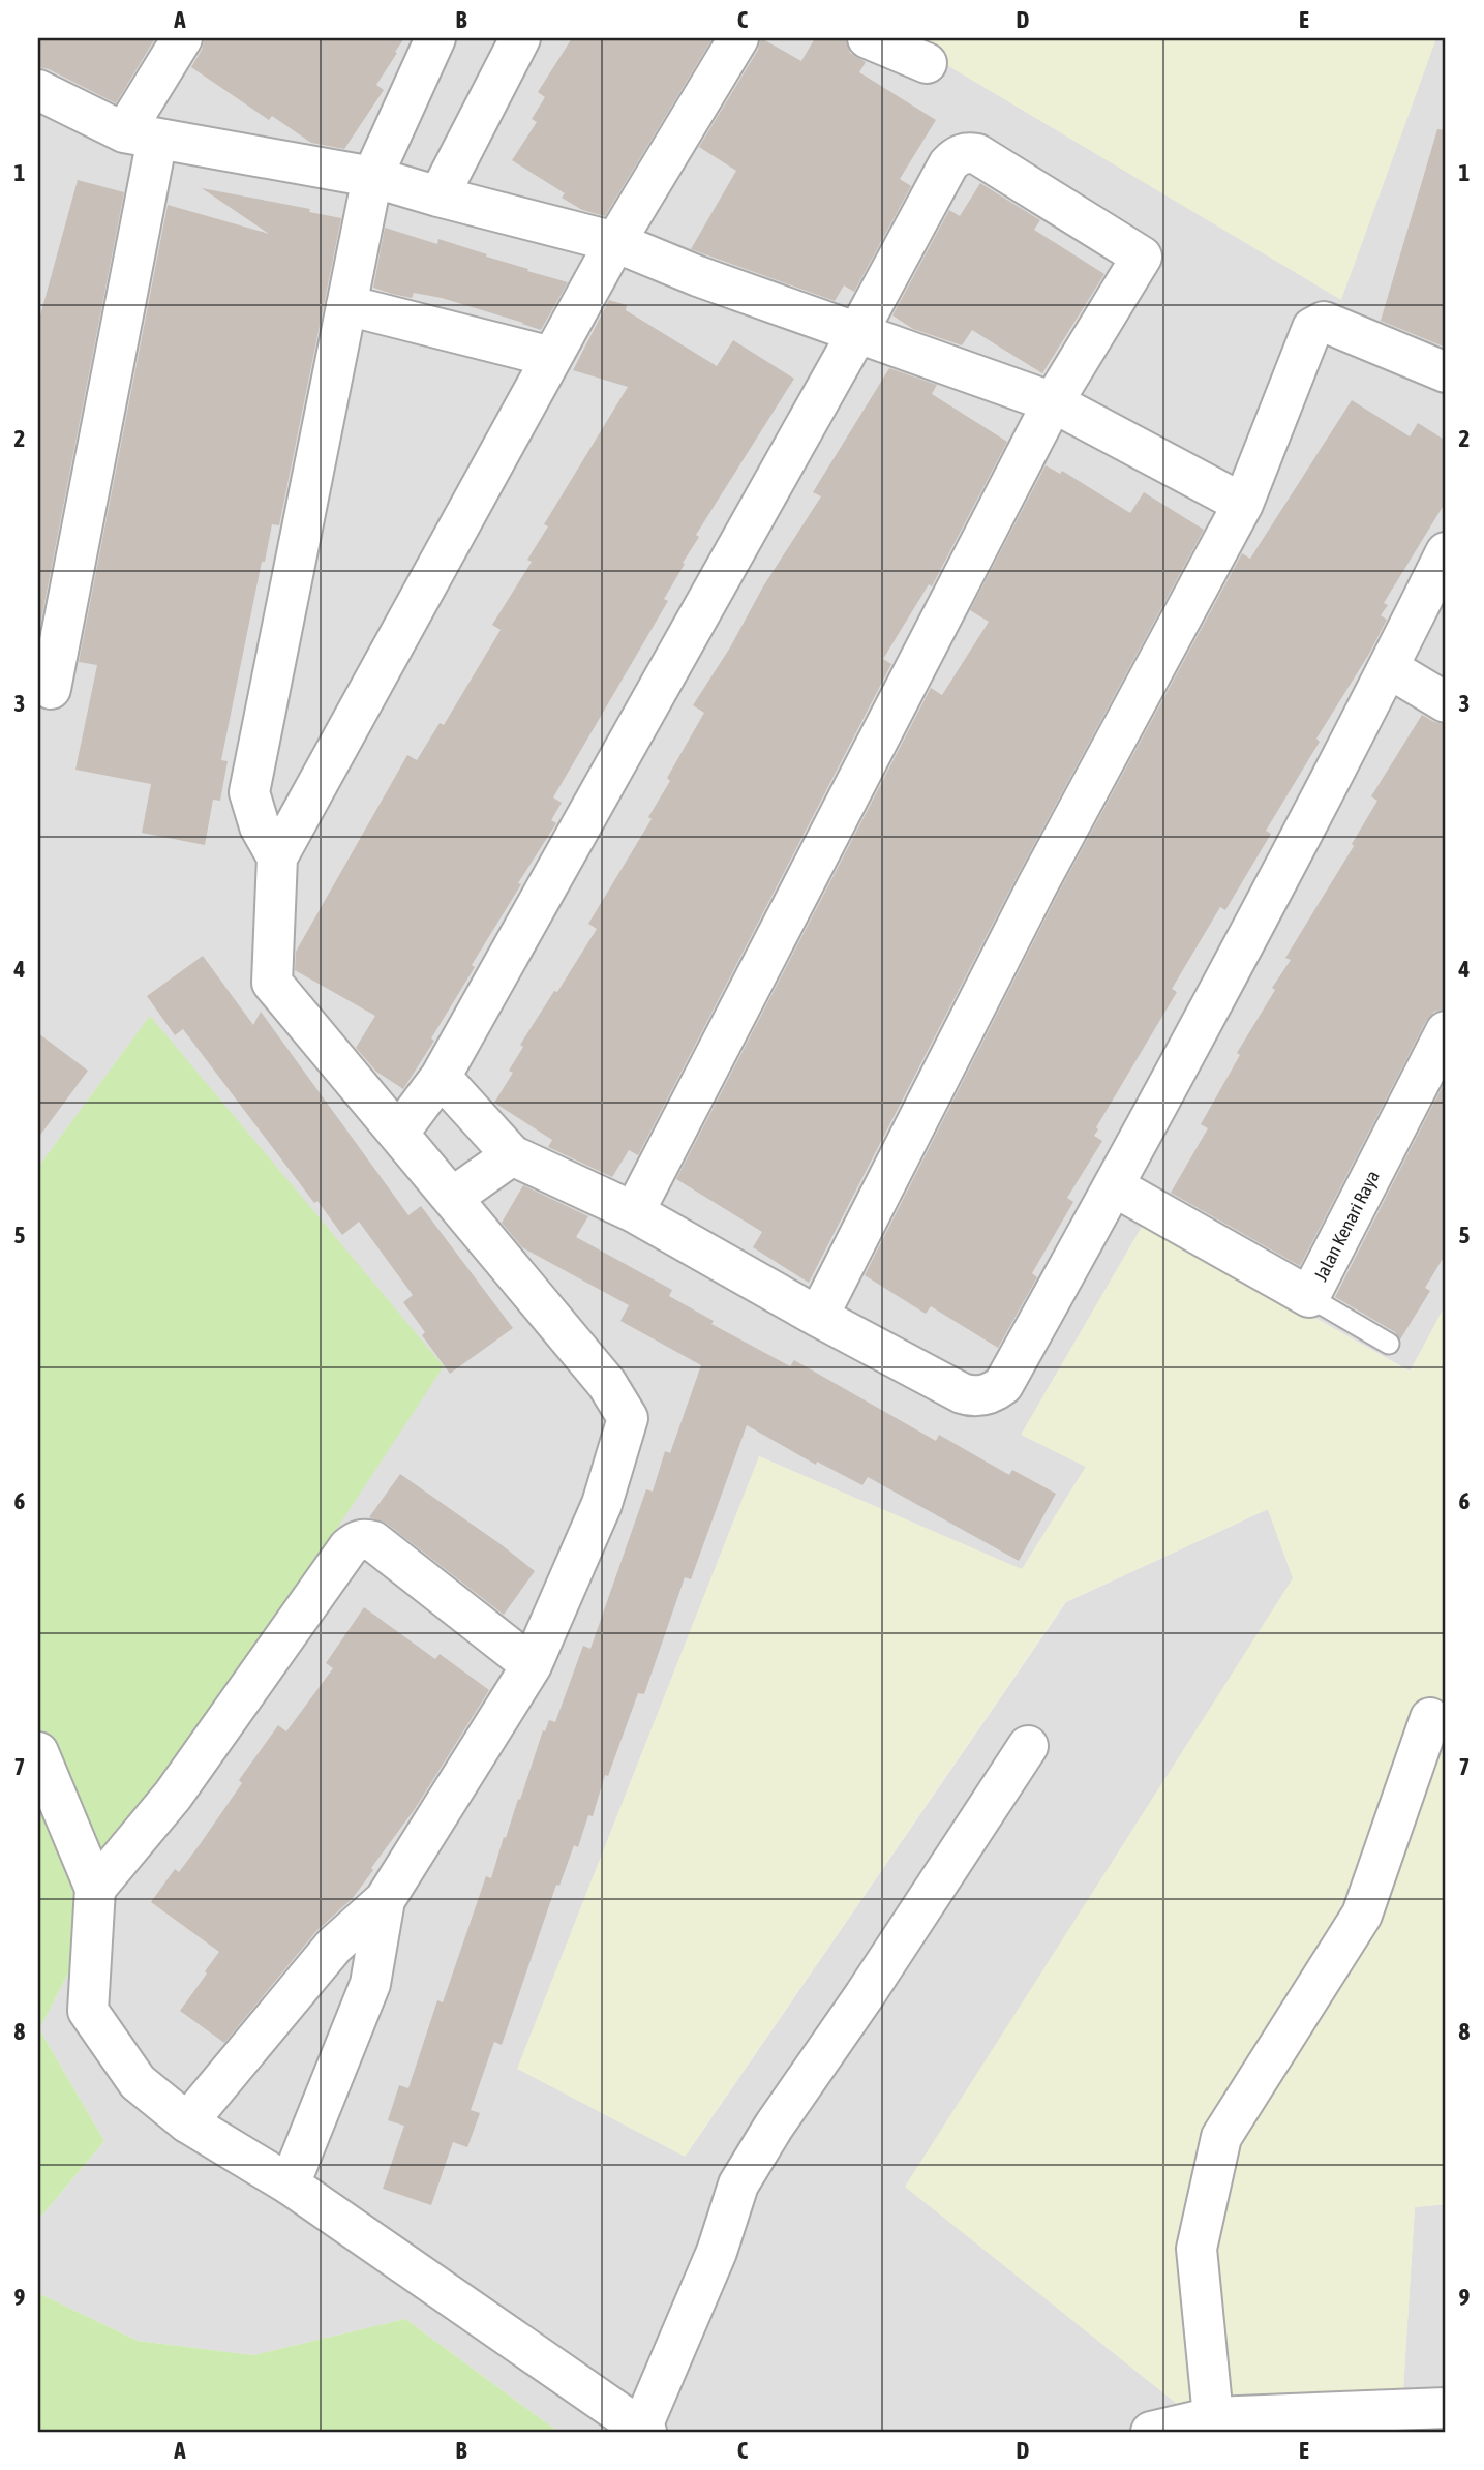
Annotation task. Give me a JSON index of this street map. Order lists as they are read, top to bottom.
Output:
{
  "streets": {
    "street": ["Jalan Kenari Raya"]
  },
  "grid": {
    "columns": [
      "A",
      "B",
      "C",
      "D",
      "E"
    ],
    "rows": [
      "1",
      "2",
      "3",
      "4",
      "5",
      "6",
      "7",
      "8",
      "9"
    ]
  }
}
